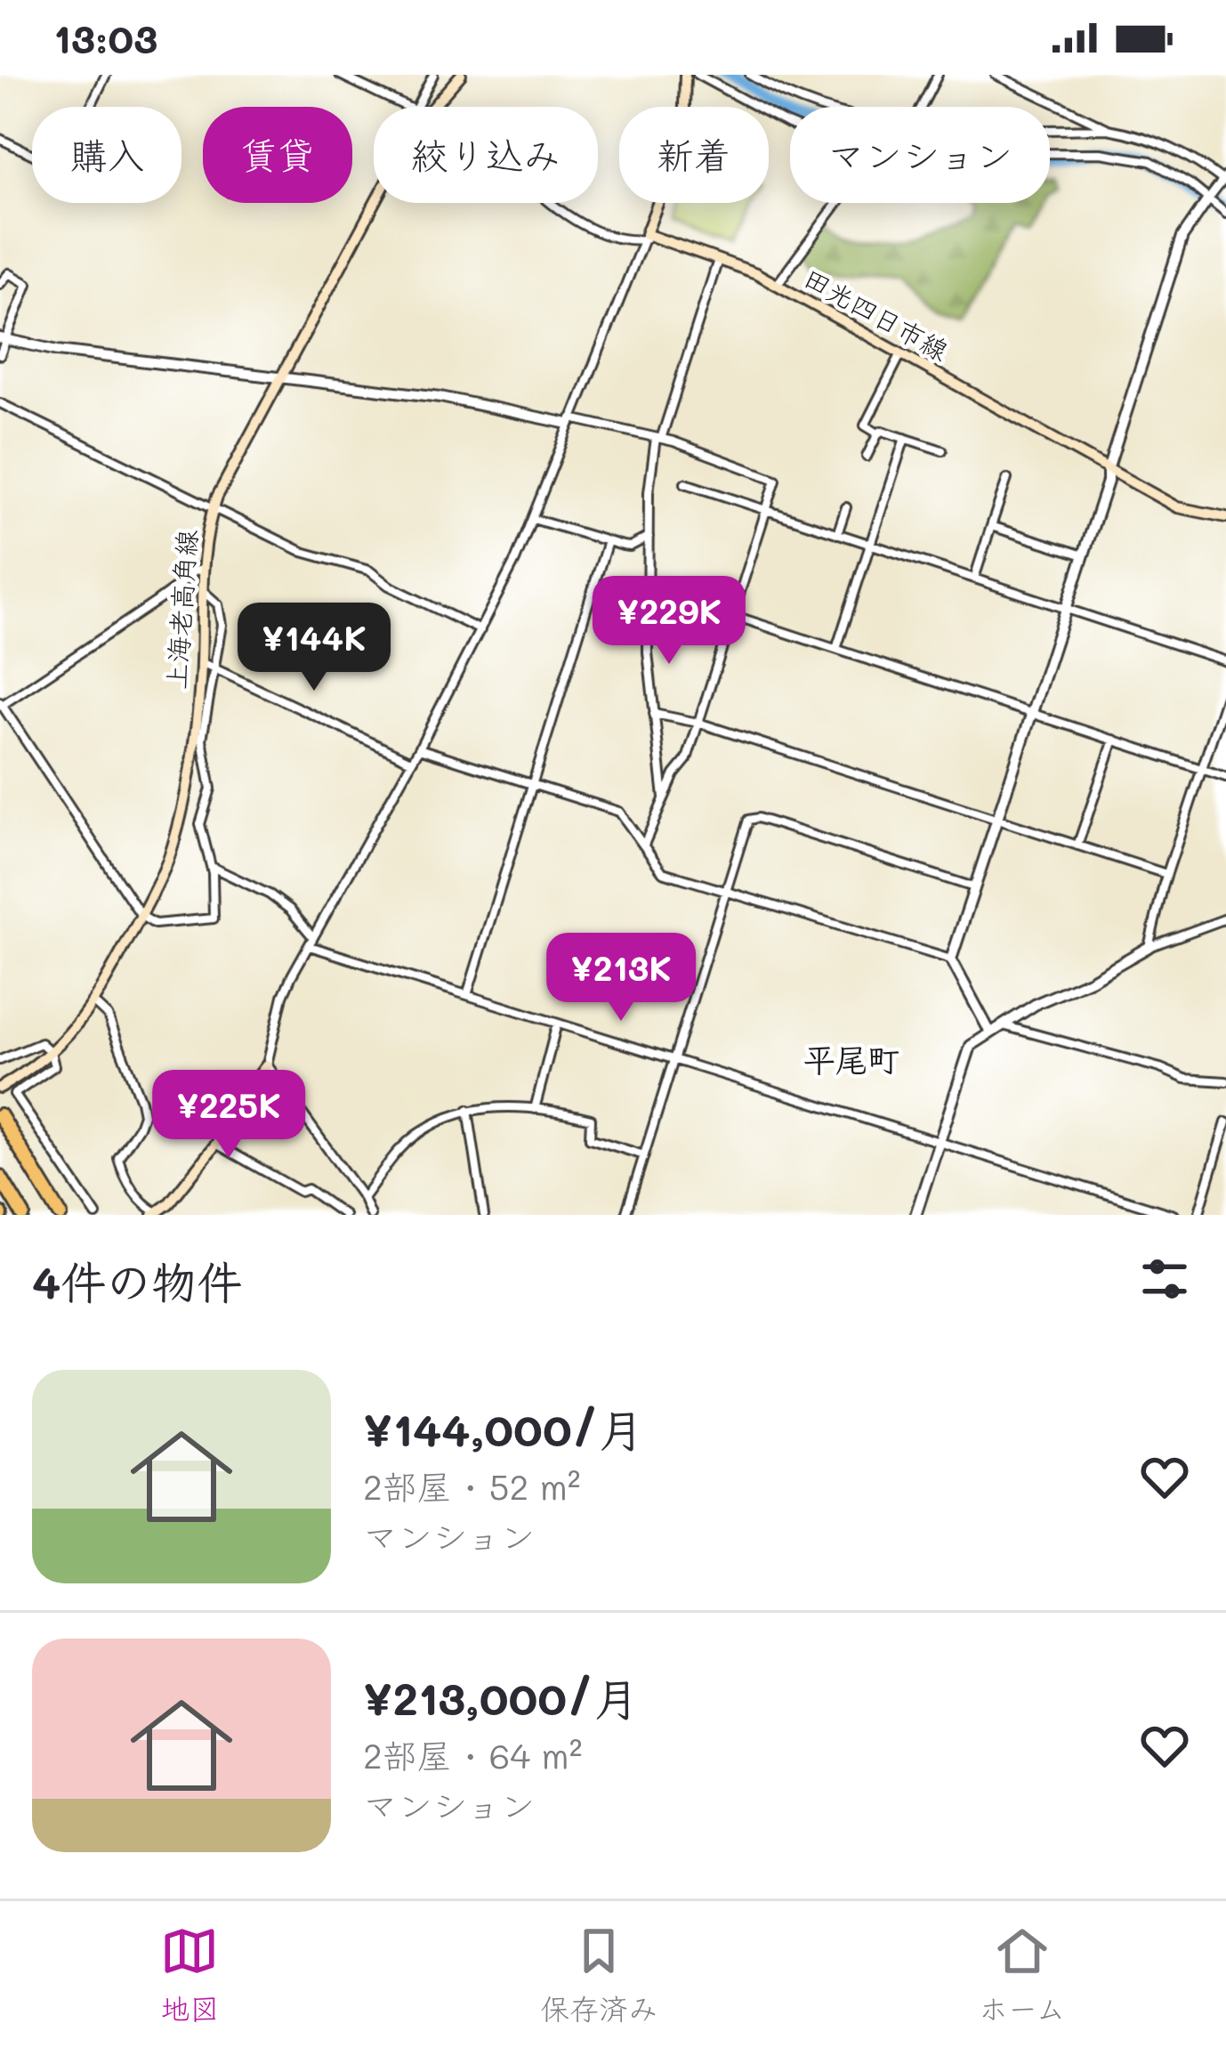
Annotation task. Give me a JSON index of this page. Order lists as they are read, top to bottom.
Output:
{
  "streets": {
    "main road": ["田光四日市線", "上海老高角線"]
  },
  "districts": ["平尾町"],
  "page": {
    "status": "13:03",
    "chip": [
      "購入",
      "賃貸",
      "絞り込み",
      "新着",
      "マンション"
    ],
    "price": [
      "¥229K",
      "¥144K",
      "¥213K",
      "¥225K"
    ],
    "heading": "4件の物件",
    "list": [
      {
        "name": "¥144,000/月",
        "note": "2部屋 · 52 m² · マンション"
      },
      {
        "name": "¥213,000/月",
        "note": "2部屋 · 64 m² · マンション"
      }
    ],
    "tabs": ["地図", "保存済み", "ホーム"]
  }
}
